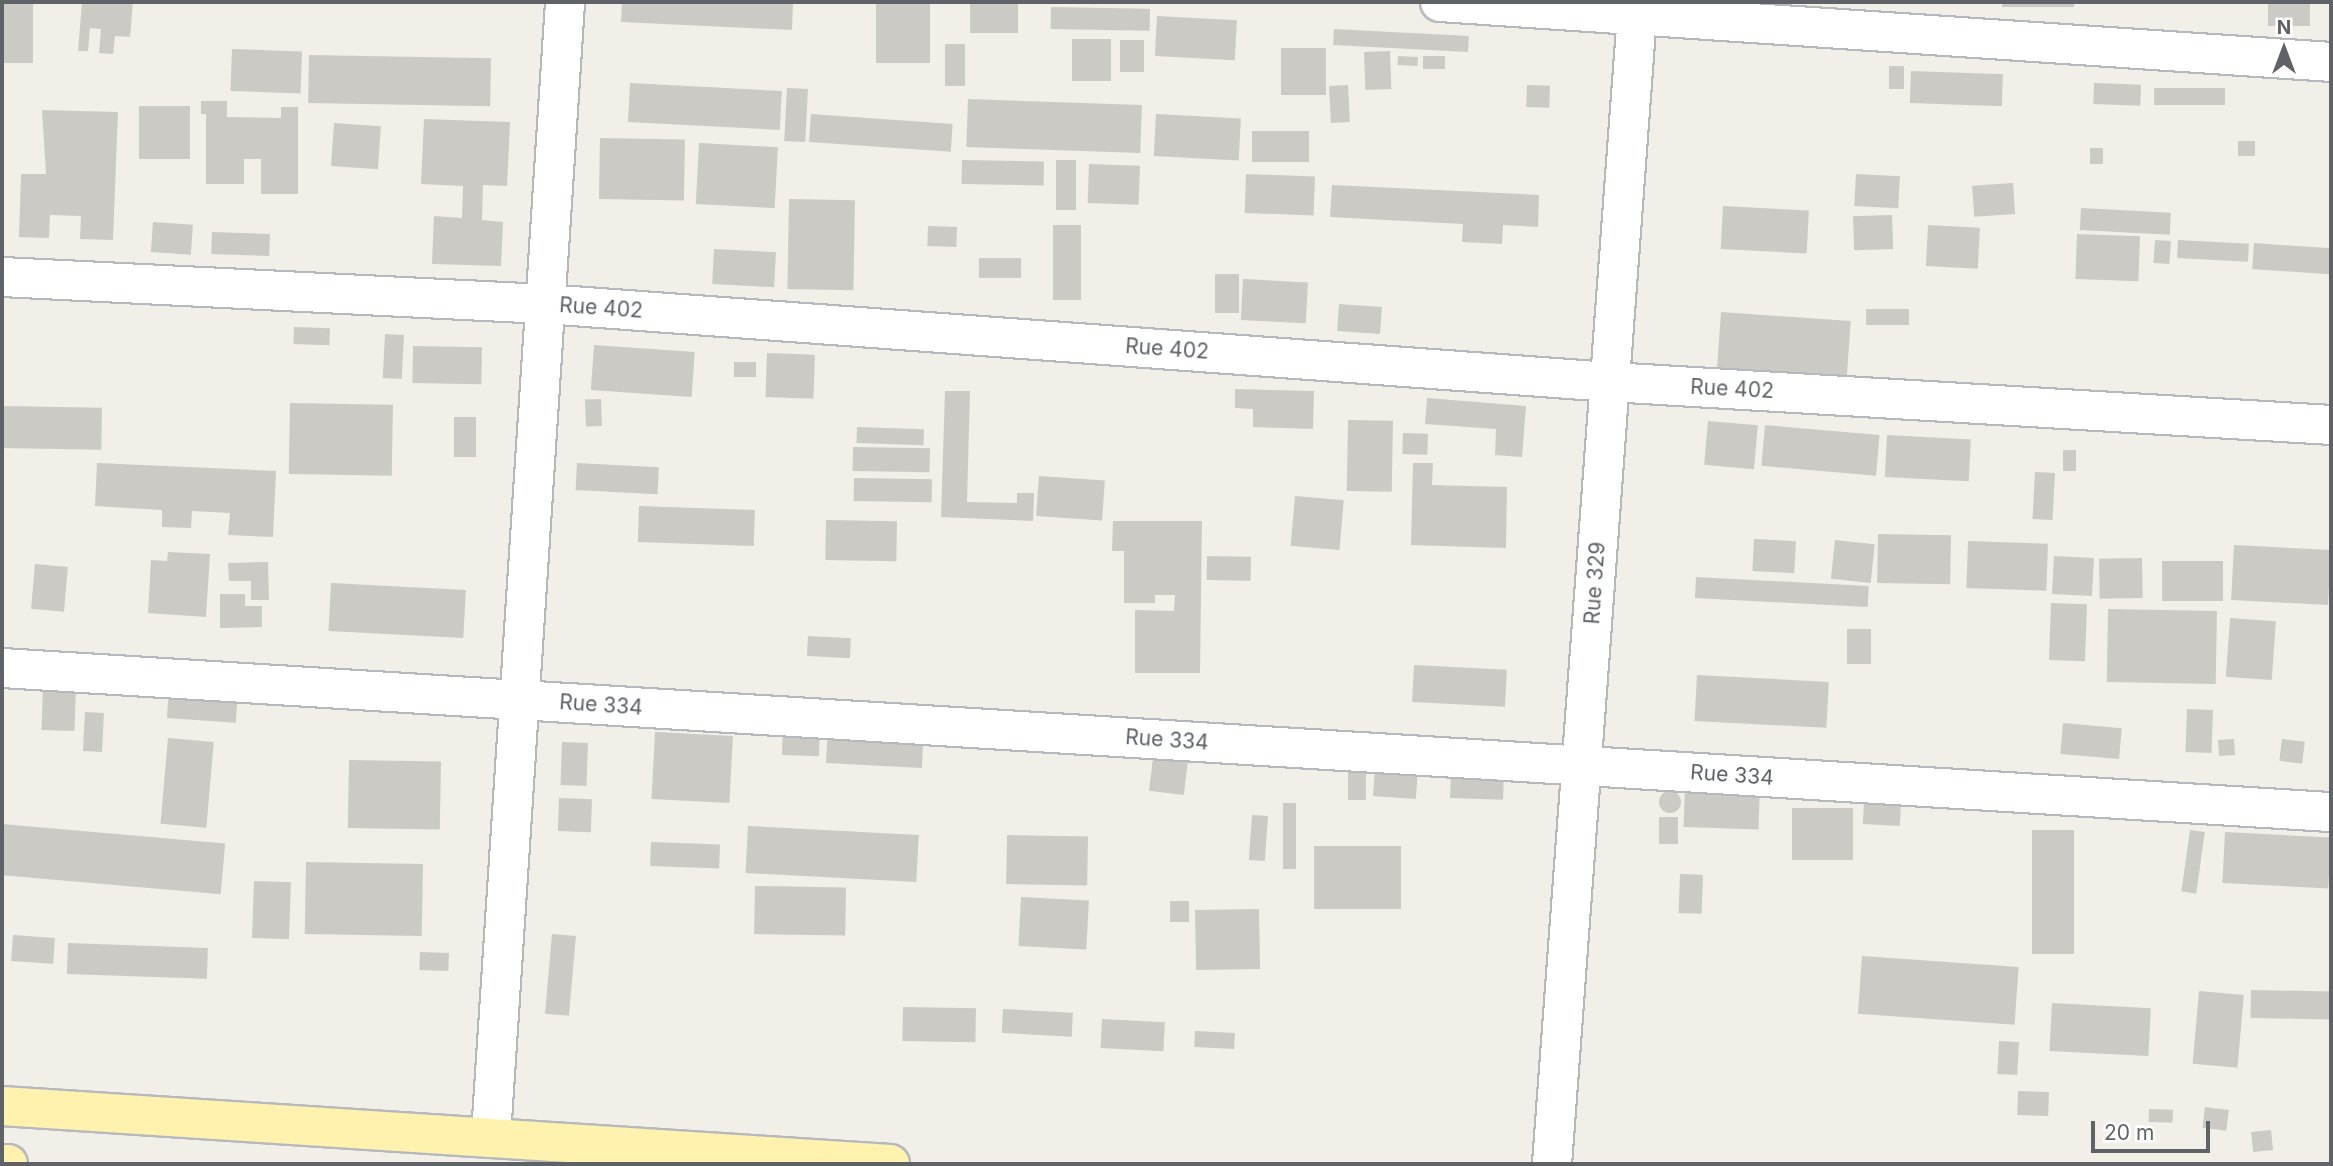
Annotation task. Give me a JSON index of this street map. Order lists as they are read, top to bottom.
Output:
{
  "streets": {
    "street": ["Rue 402", "Rue 329", "Rue 334"]
  },
  "crossings": [
    ["Rue 402", "Rue 329"],
    ["Rue 329", "Rue 334"]
  ],
  "scale_bar": "20 m",
  "north": "top"
}
